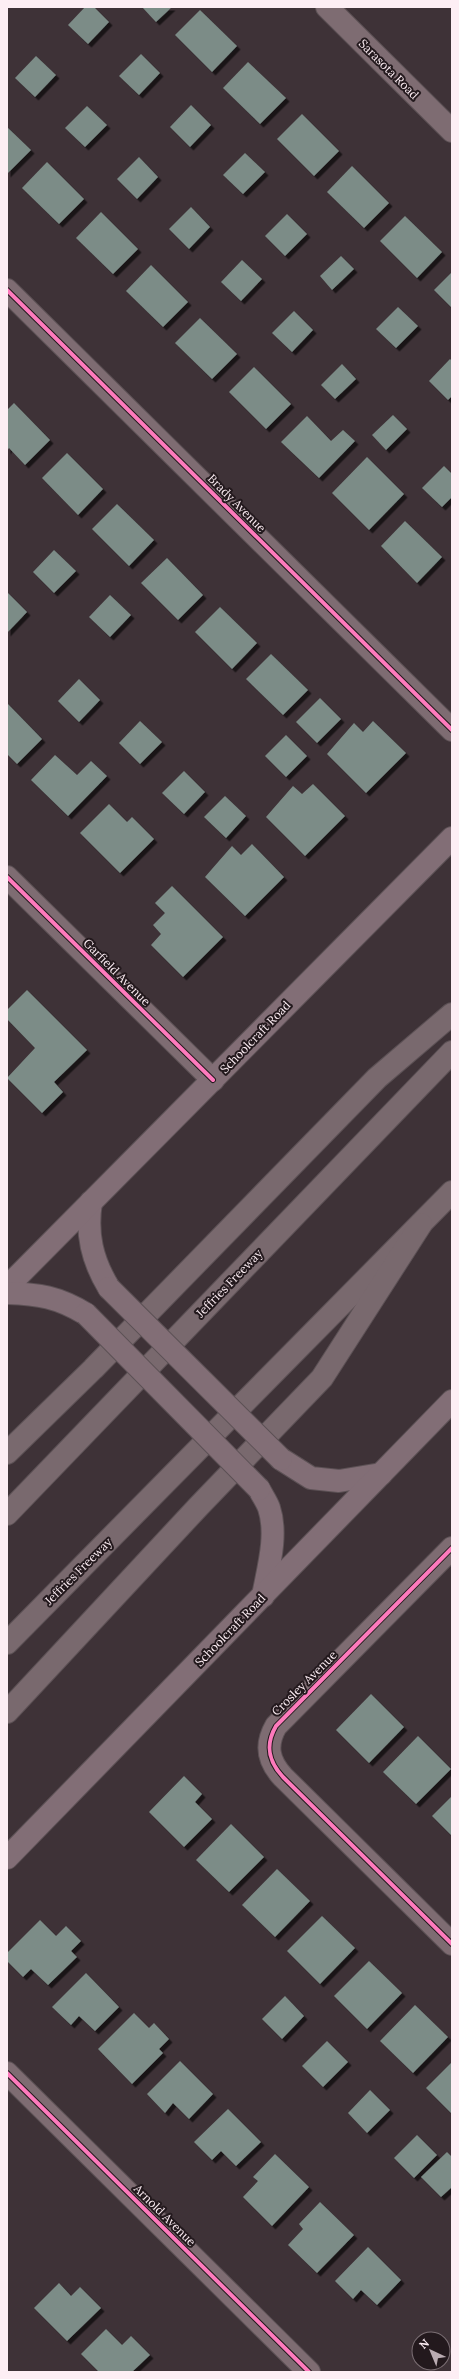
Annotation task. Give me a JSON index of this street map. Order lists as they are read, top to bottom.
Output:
{
  "streets": {
    "highway": ["Jeffries Freeway"],
    "main road": ["Schoolcraft Road"],
    "street": [
      "Sarasota Road",
      "Brady Avenue",
      "Garfield Avenue",
      "Crosley Avenue",
      "Arnold Avenue"
    ]
  },
  "crossings": [
    ["Garfield Avenue", "Schoolcraft Road"]
  ],
  "north": "top left"
}
